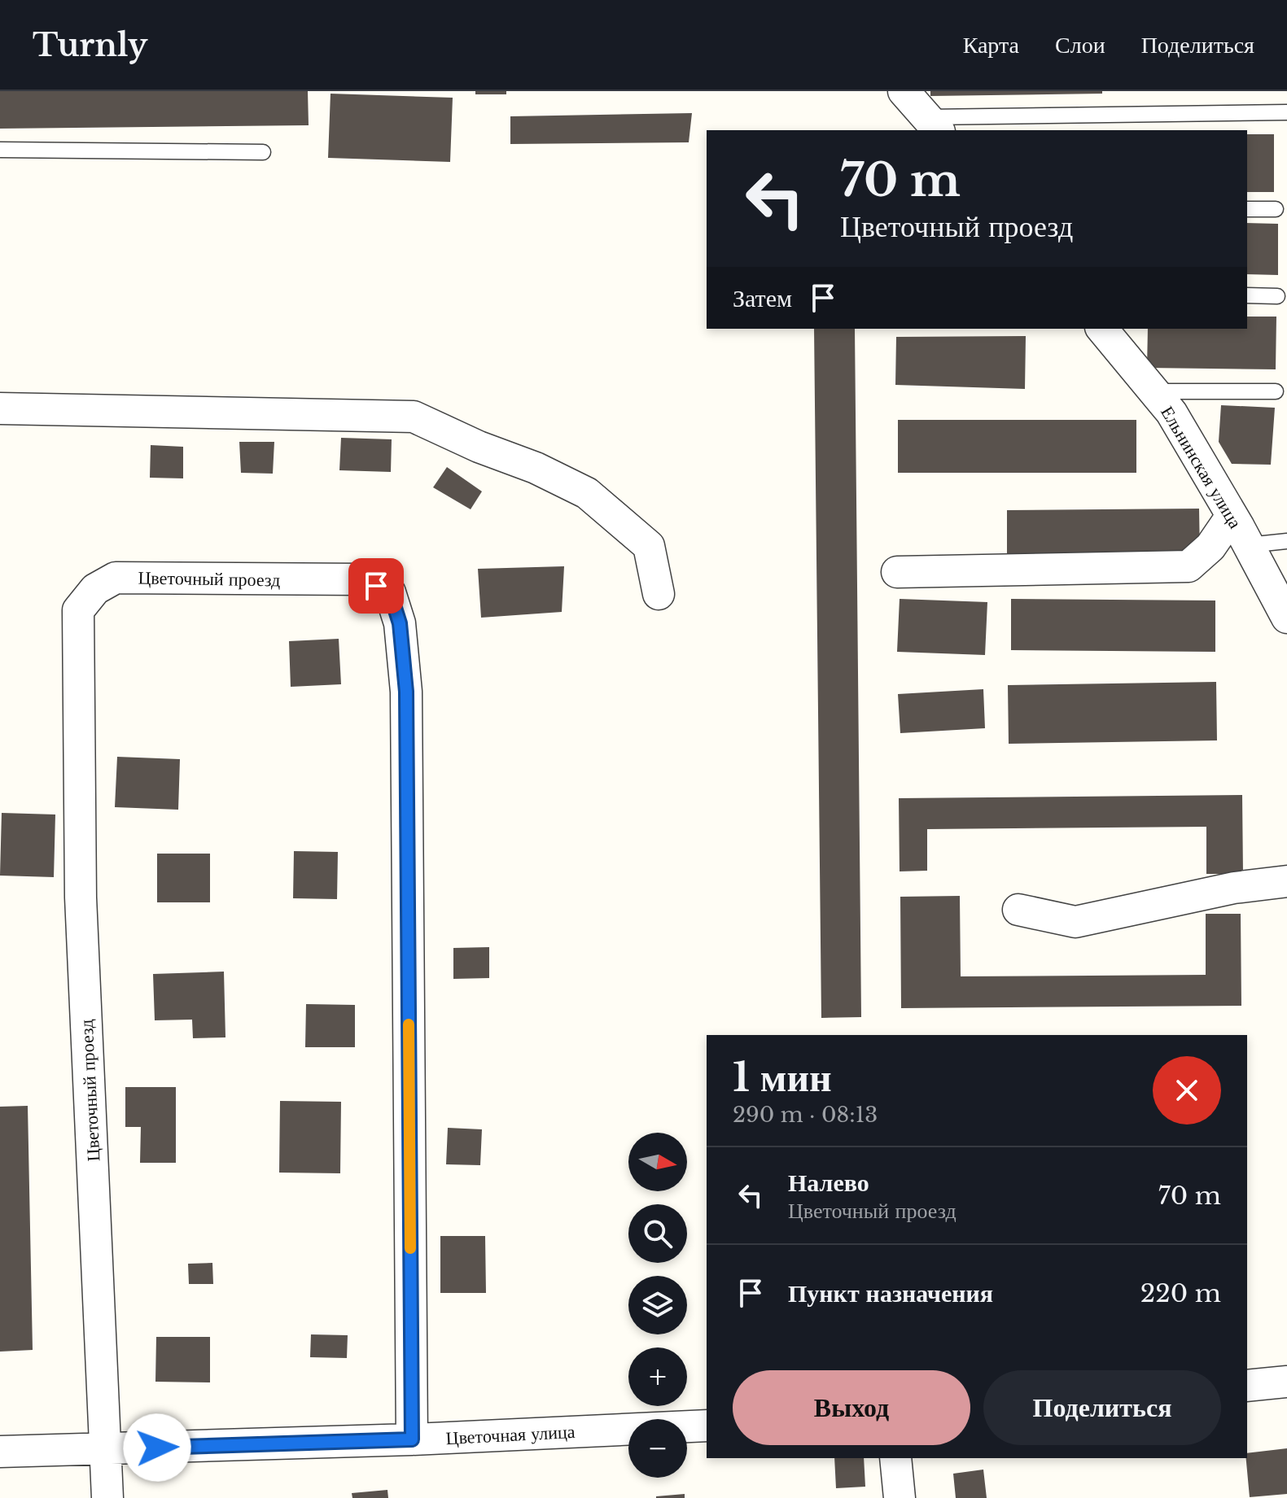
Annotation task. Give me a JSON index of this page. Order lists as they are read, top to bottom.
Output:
{
  "streets": {
    "street": ["Ельнинская улица", "Цветочный проезд", "Цветочная улица"]
  },
  "crossings": [
    ["Цветочный проезд", "Цветочная улица"]
  ],
  "north": "right",
  "page": {
    "header": "Turnly",
    "nav": ["Карта", "Слои", "Поделиться"],
    "turn": ["70 m", "Цветочный проезд"],
    "then": "Затем",
    "heading": ["1 мин", "290 m · 08:13"],
    "map_buttons": ["+", "−"],
    "list": [
      {
        "name": "Налево",
        "note": "Цветочный проезд",
        "value": "70 m"
      },
      {
        "name": "Пункт назначения",
        "value": "220 m"
      }
    ],
    "buttons": ["Выход", "Поделиться"]
  }
}
